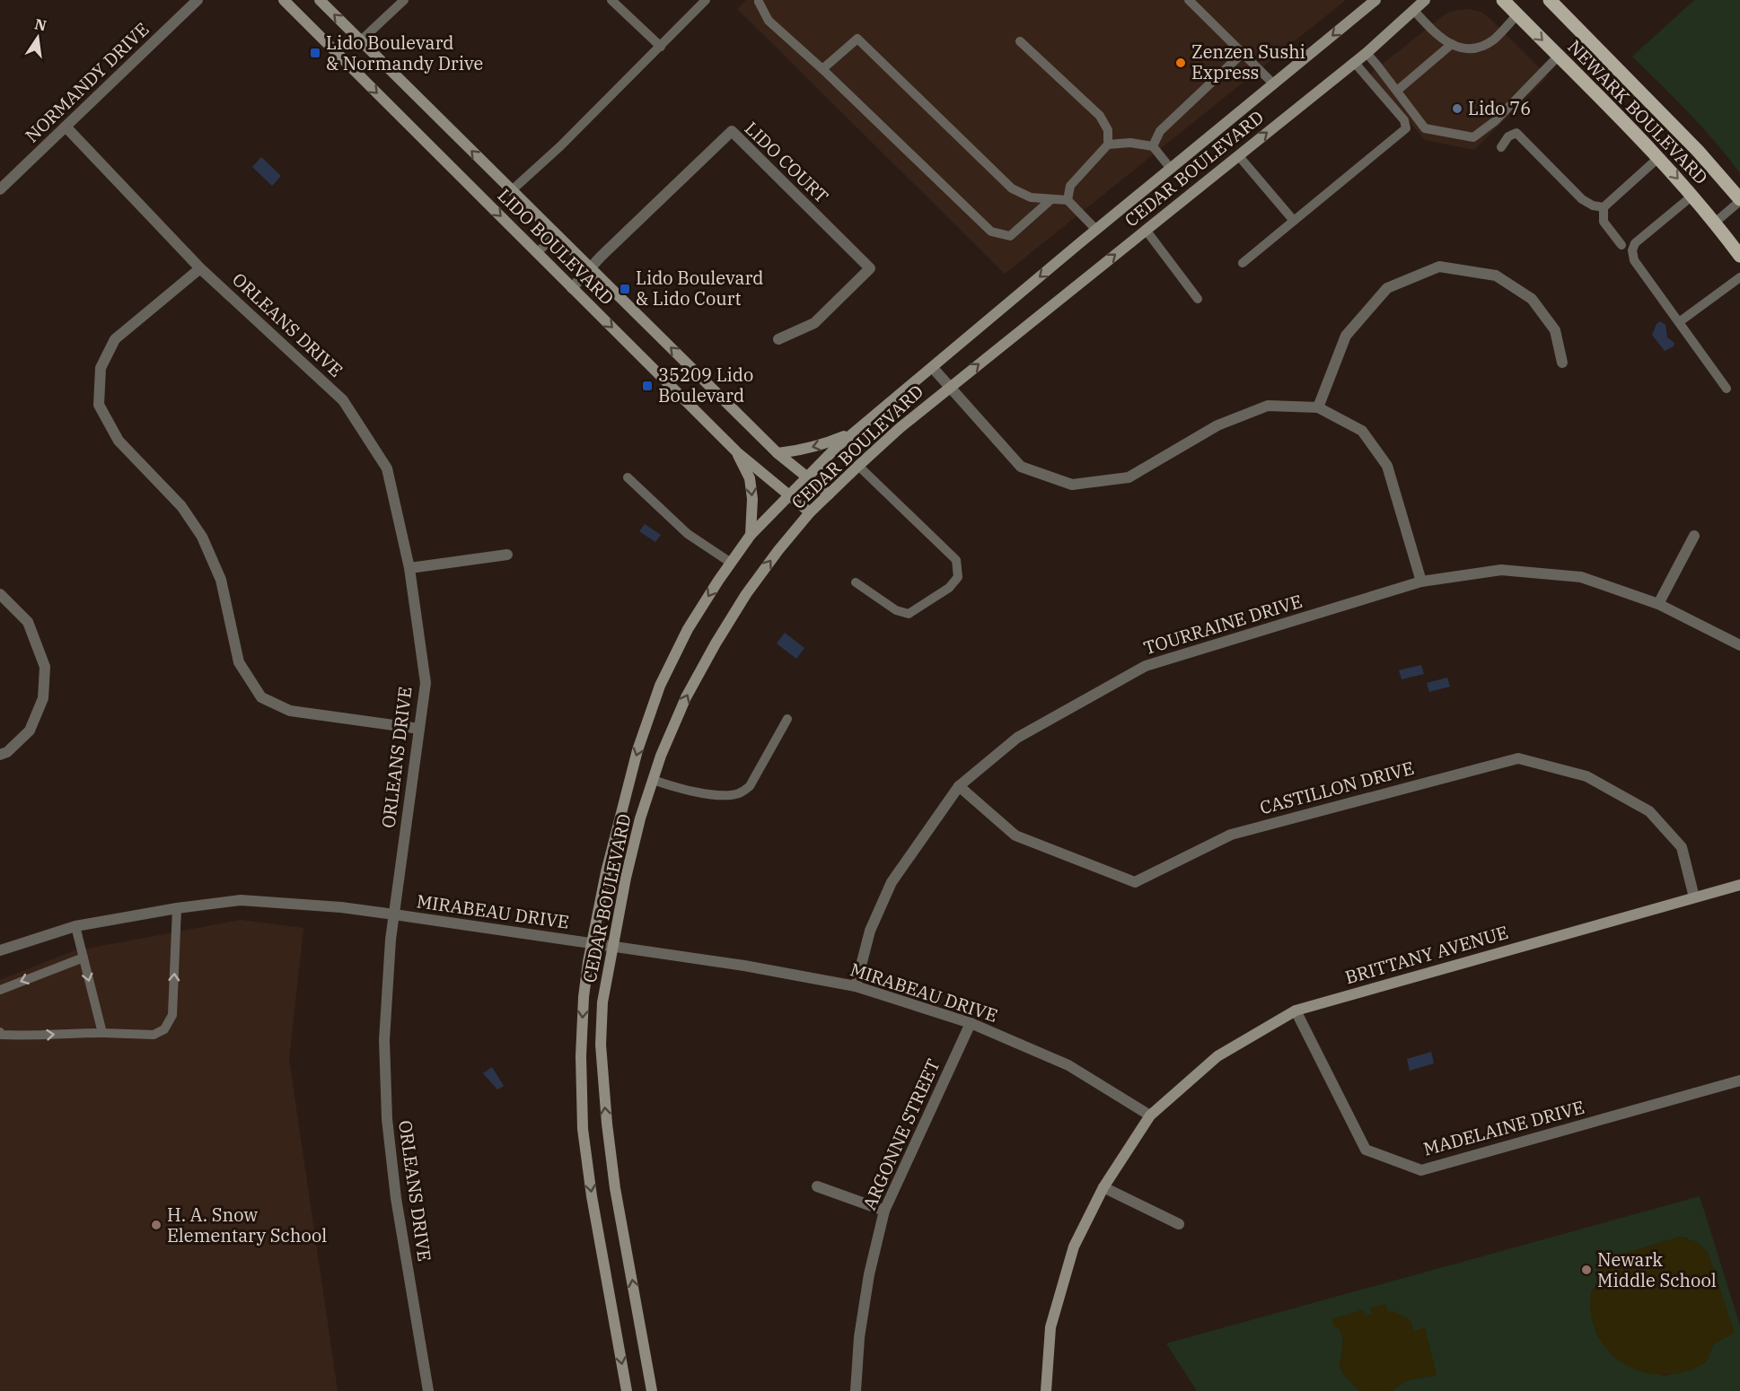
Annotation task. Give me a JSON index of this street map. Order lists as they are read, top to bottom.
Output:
{
  "streets": {
    "main road": ["NEWARK BOULEVARD"],
    "street": [
      "NORMANDY DRIVE",
      "LIDO COURT",
      "CEDAR BOULEVARD",
      "LIDO BOULEVARD",
      "ORLEANS DRIVE",
      "TOURRAINE DRIVE",
      "CASTILLON DRIVE",
      "MIRABEAU DRIVE",
      "BRITTANY AVENUE",
      "MADELAINE DRIVE",
      "ARGONNE STREET"
    ]
  },
  "crossings": [
    ["NORMANDY DRIVE", "ORLEANS DRIVE"],
    ["LIDO COURT", "LIDO BOULEVARD"],
    ["CEDAR BOULEVARD", "LIDO BOULEVARD"],
    ["CEDAR BOULEVARD", "MIRABEAU DRIVE"],
    ["ORLEANS DRIVE", "MIRABEAU DRIVE"],
    ["TOURRAINE DRIVE", "CASTILLON DRIVE"],
    ["TOURRAINE DRIVE", "MIRABEAU DRIVE"],
    ["CASTILLON DRIVE", "BRITTANY AVENUE"],
    ["MIRABEAU DRIVE", "BRITTANY AVENUE"],
    ["MIRABEAU DRIVE", "ARGONNE STREET"],
    ["BRITTANY AVENUE", "MADELAINE DRIVE"]
  ],
  "places": {
    "transit": ["Lido Boulevard & Normandy Drive", "Lido Boulevard & Lido Court", "35209 Lido Boulevard"],
    "other": [
      "Zenzen Sushi Express",
      "Lido 76",
      "H. A. Snow Elementary School",
      "Newark Middle School"
    ]
  },
  "north": "top"
}
